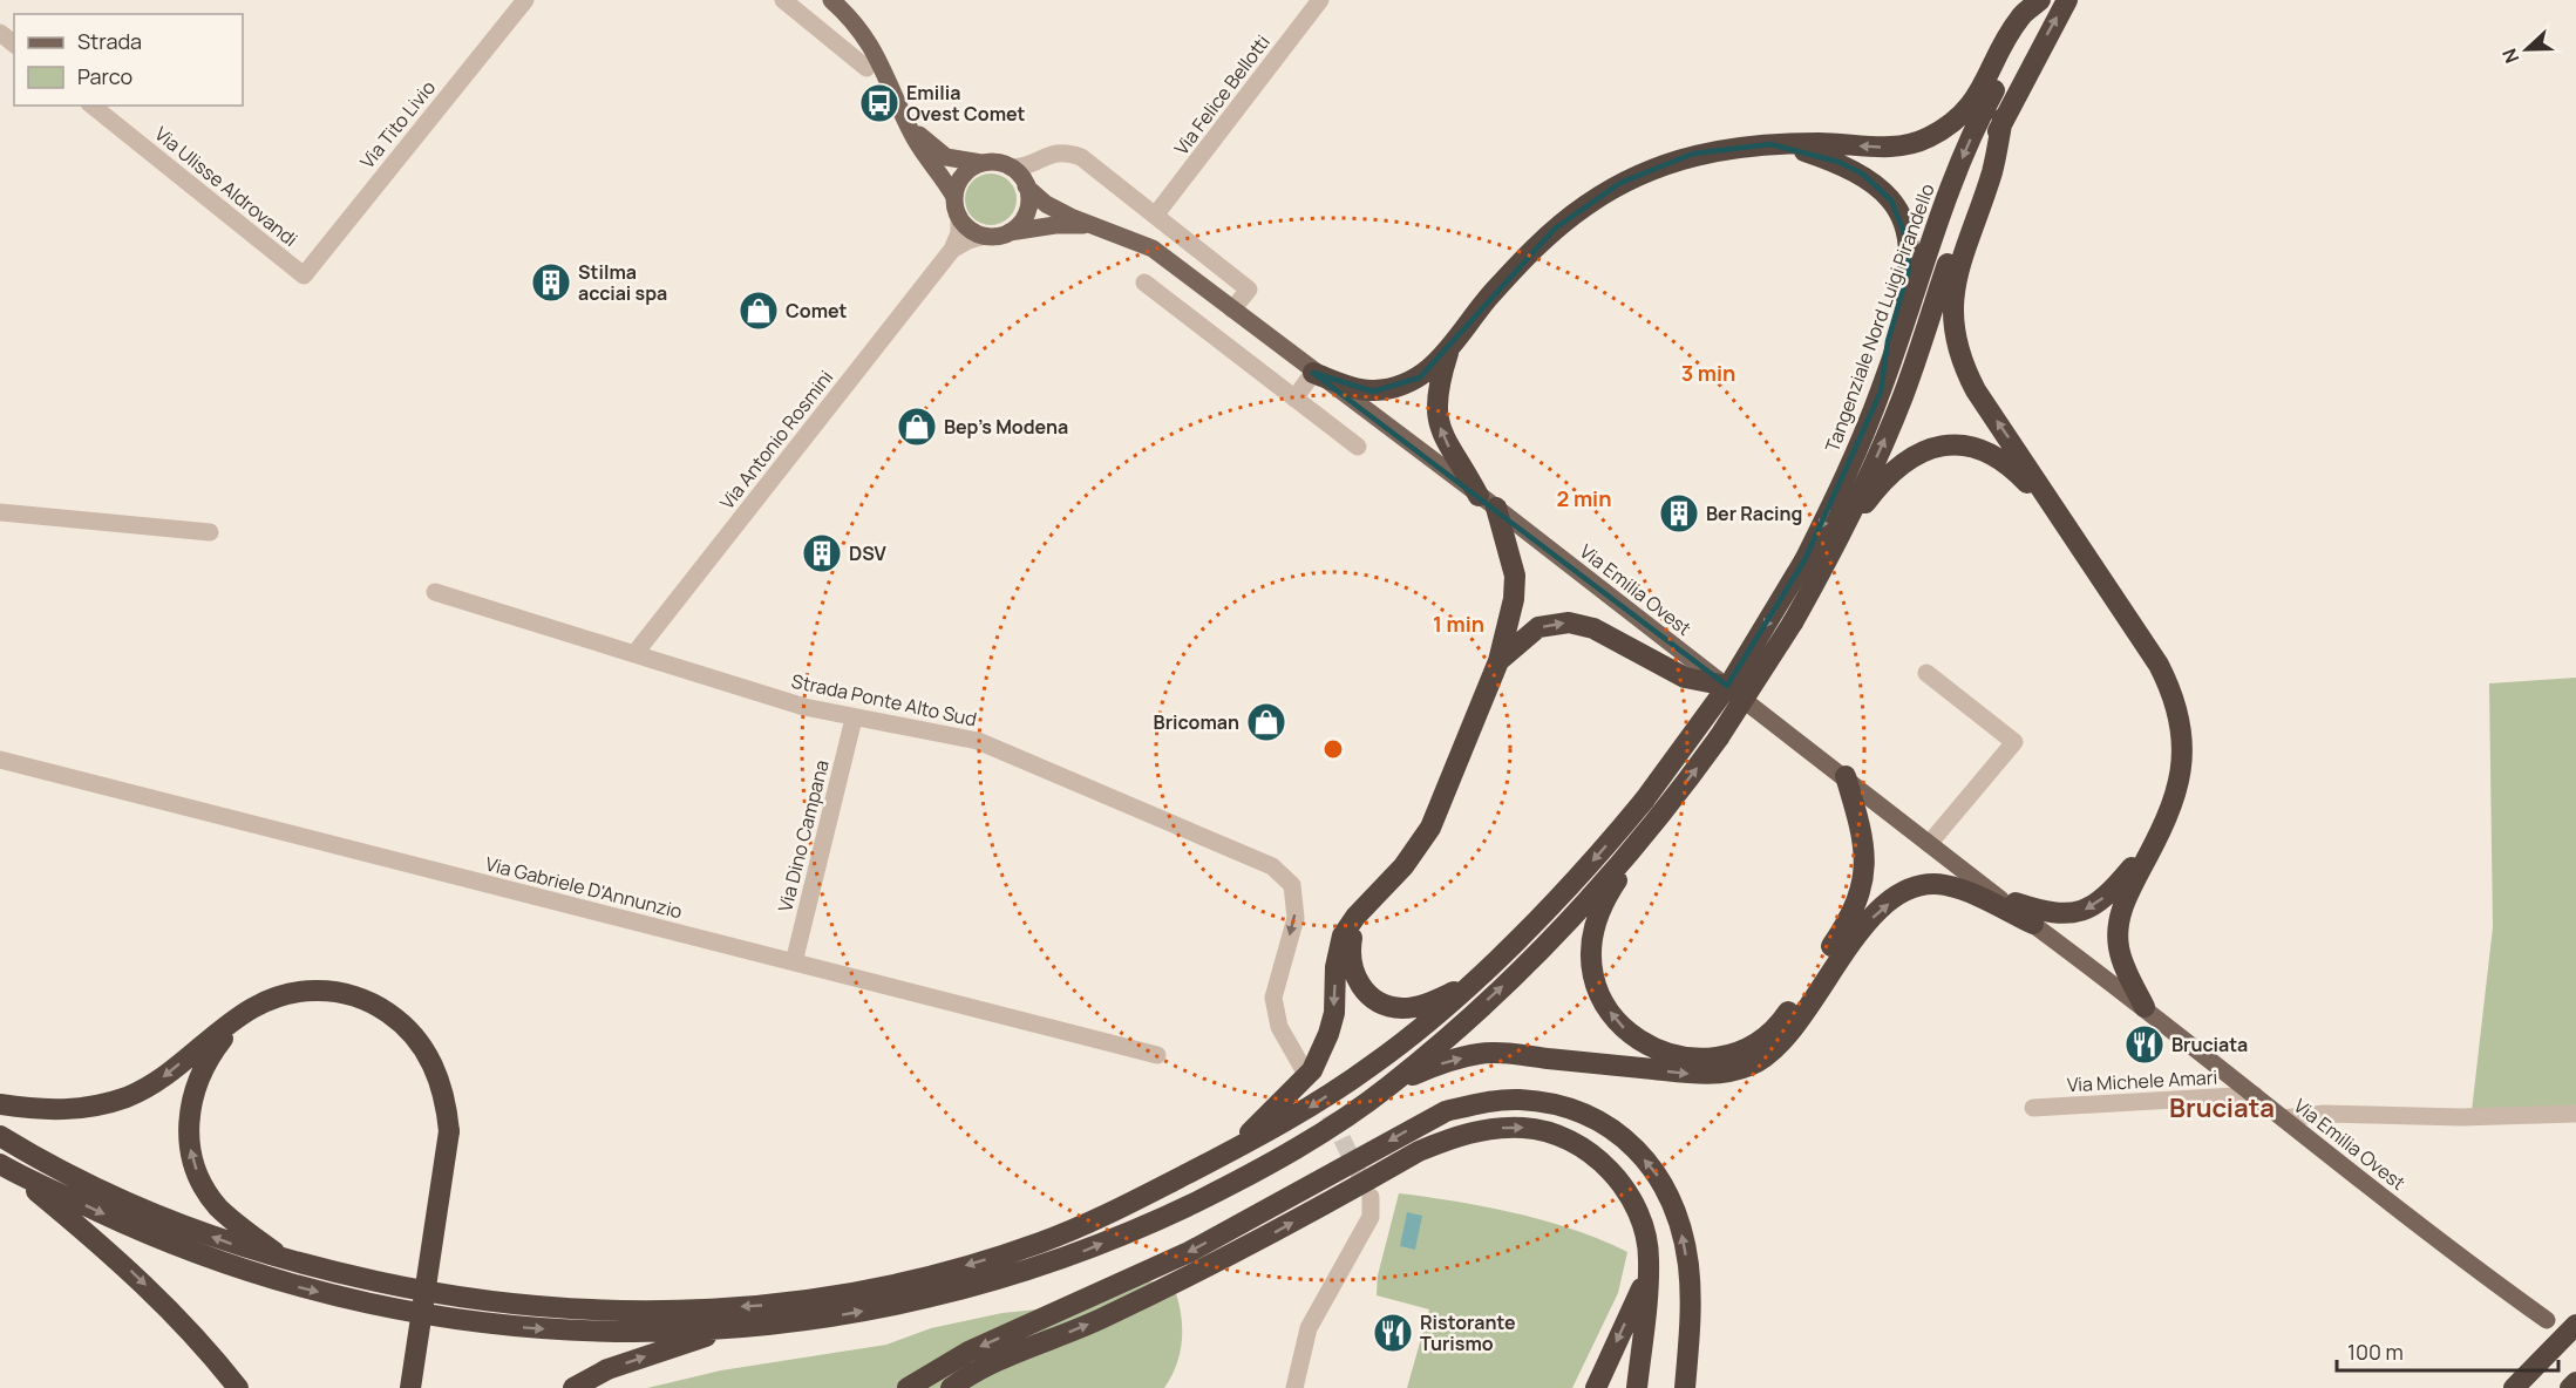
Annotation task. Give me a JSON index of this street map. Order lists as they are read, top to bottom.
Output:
{
  "streets": {
    "highway": ["Tangenziale Nord Luigi Pirandello"],
    "main road": ["Via Emilia Ovest"],
    "street": [
      "Via Felice Bellotti",
      "Via Tito Livio",
      "Via Ulisse Aldrovandi",
      "Via Antonio Rosmini",
      "Strada Ponte Alto Sud",
      "Via Dino Campana",
      "Via Gabriele D'Annunzio",
      "Via Michele Amari"
    ]
  },
  "crossings": [
    ["Via Tito Livio", "Via Ulisse Aldrovandi"],
    ["Via Antonio Rosmini", "Strada Ponte Alto Sud"],
    ["Via Emilia Ovest", "Via Michele Amari"],
    ["Strada Ponte Alto Sud", "Via Dino Campana"],
    ["Via Dino Campana", "Via Gabriele D'Annunzio"]
  ],
  "one_way": ["Strada Ponte Alto Sud"],
  "districts": ["Bruciata"],
  "places": {
    "bus stop": ["Emilia Ovest Comet"],
    "building": ["Stilma acciai spa", "Ber Racing", "DSV"],
    "shop": ["Comet", "Bep's Modena", "Bricoman"],
    "restaurant": ["Bruciata", "Ristorante Turismo"]
  },
  "legend": ["Strada", "Parco"],
  "scale_bar": "100 m",
  "north": "left",
  "rings": ["3 min", "2 min", "1 min"]
}
